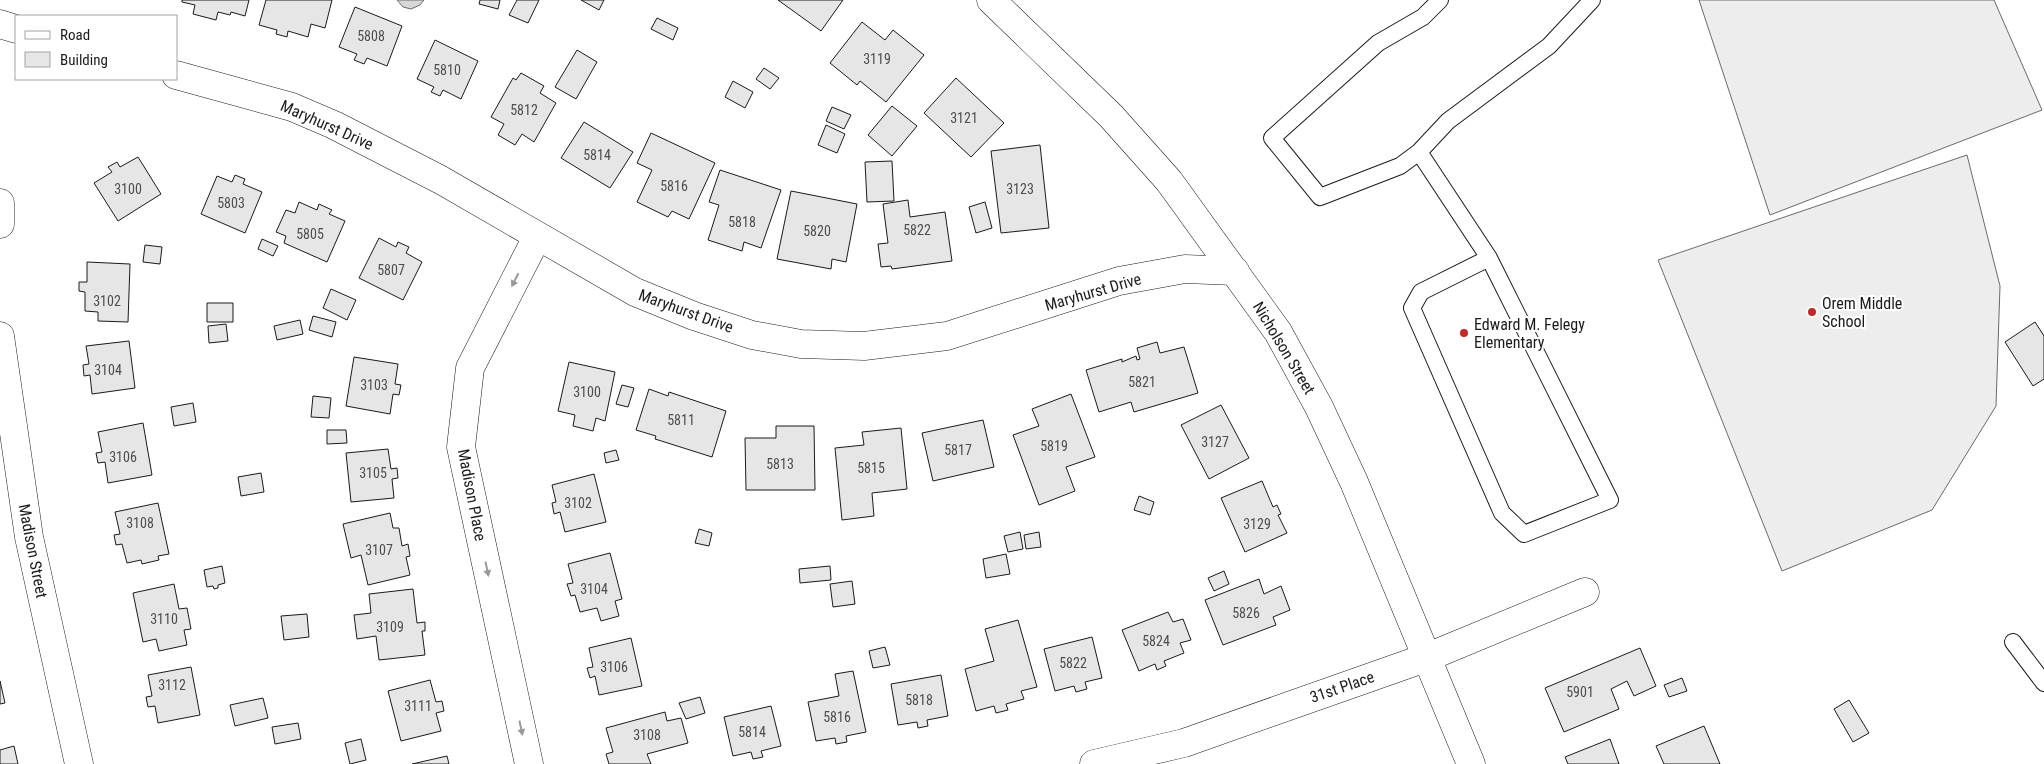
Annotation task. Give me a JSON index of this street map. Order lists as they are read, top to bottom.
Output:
{
  "streets": {
    "street": [
      "Maryhurst Drive",
      "Nicholson Street",
      "Madison Place",
      "Madison Street",
      "31st Place"
    ]
  },
  "crossings": [
    ["Maryhurst Drive", "Nicholson Street"],
    ["Maryhurst Drive", "Madison Place"],
    ["Nicholson Street", "31st Place"]
  ],
  "one_way": ["Madison Place"],
  "places": ["Orem Middle School", "Edward M. Felegy Elementary"],
  "house_numbers": [
    "5808",
    "3119",
    "5810",
    "5812",
    "3121",
    "5814",
    "5816",
    "3100",
    "3123",
    "5803",
    "5818",
    "5822",
    "5820",
    "5805",
    "5807",
    "3102",
    "3104",
    "5821",
    "3103",
    "3100",
    "5811",
    "3127",
    "5819",
    "5817",
    "3106",
    "5813",
    "5815",
    "3105",
    "3102",
    "3108",
    "3129",
    "3107",
    "3104",
    "5826",
    "3110",
    "3109",
    "5824",
    "5822",
    "3106",
    "3112",
    "5901",
    "5818",
    "3111",
    "5816",
    "5814",
    "3108"
  ],
  "legend": ["Road", "Building"]
}
